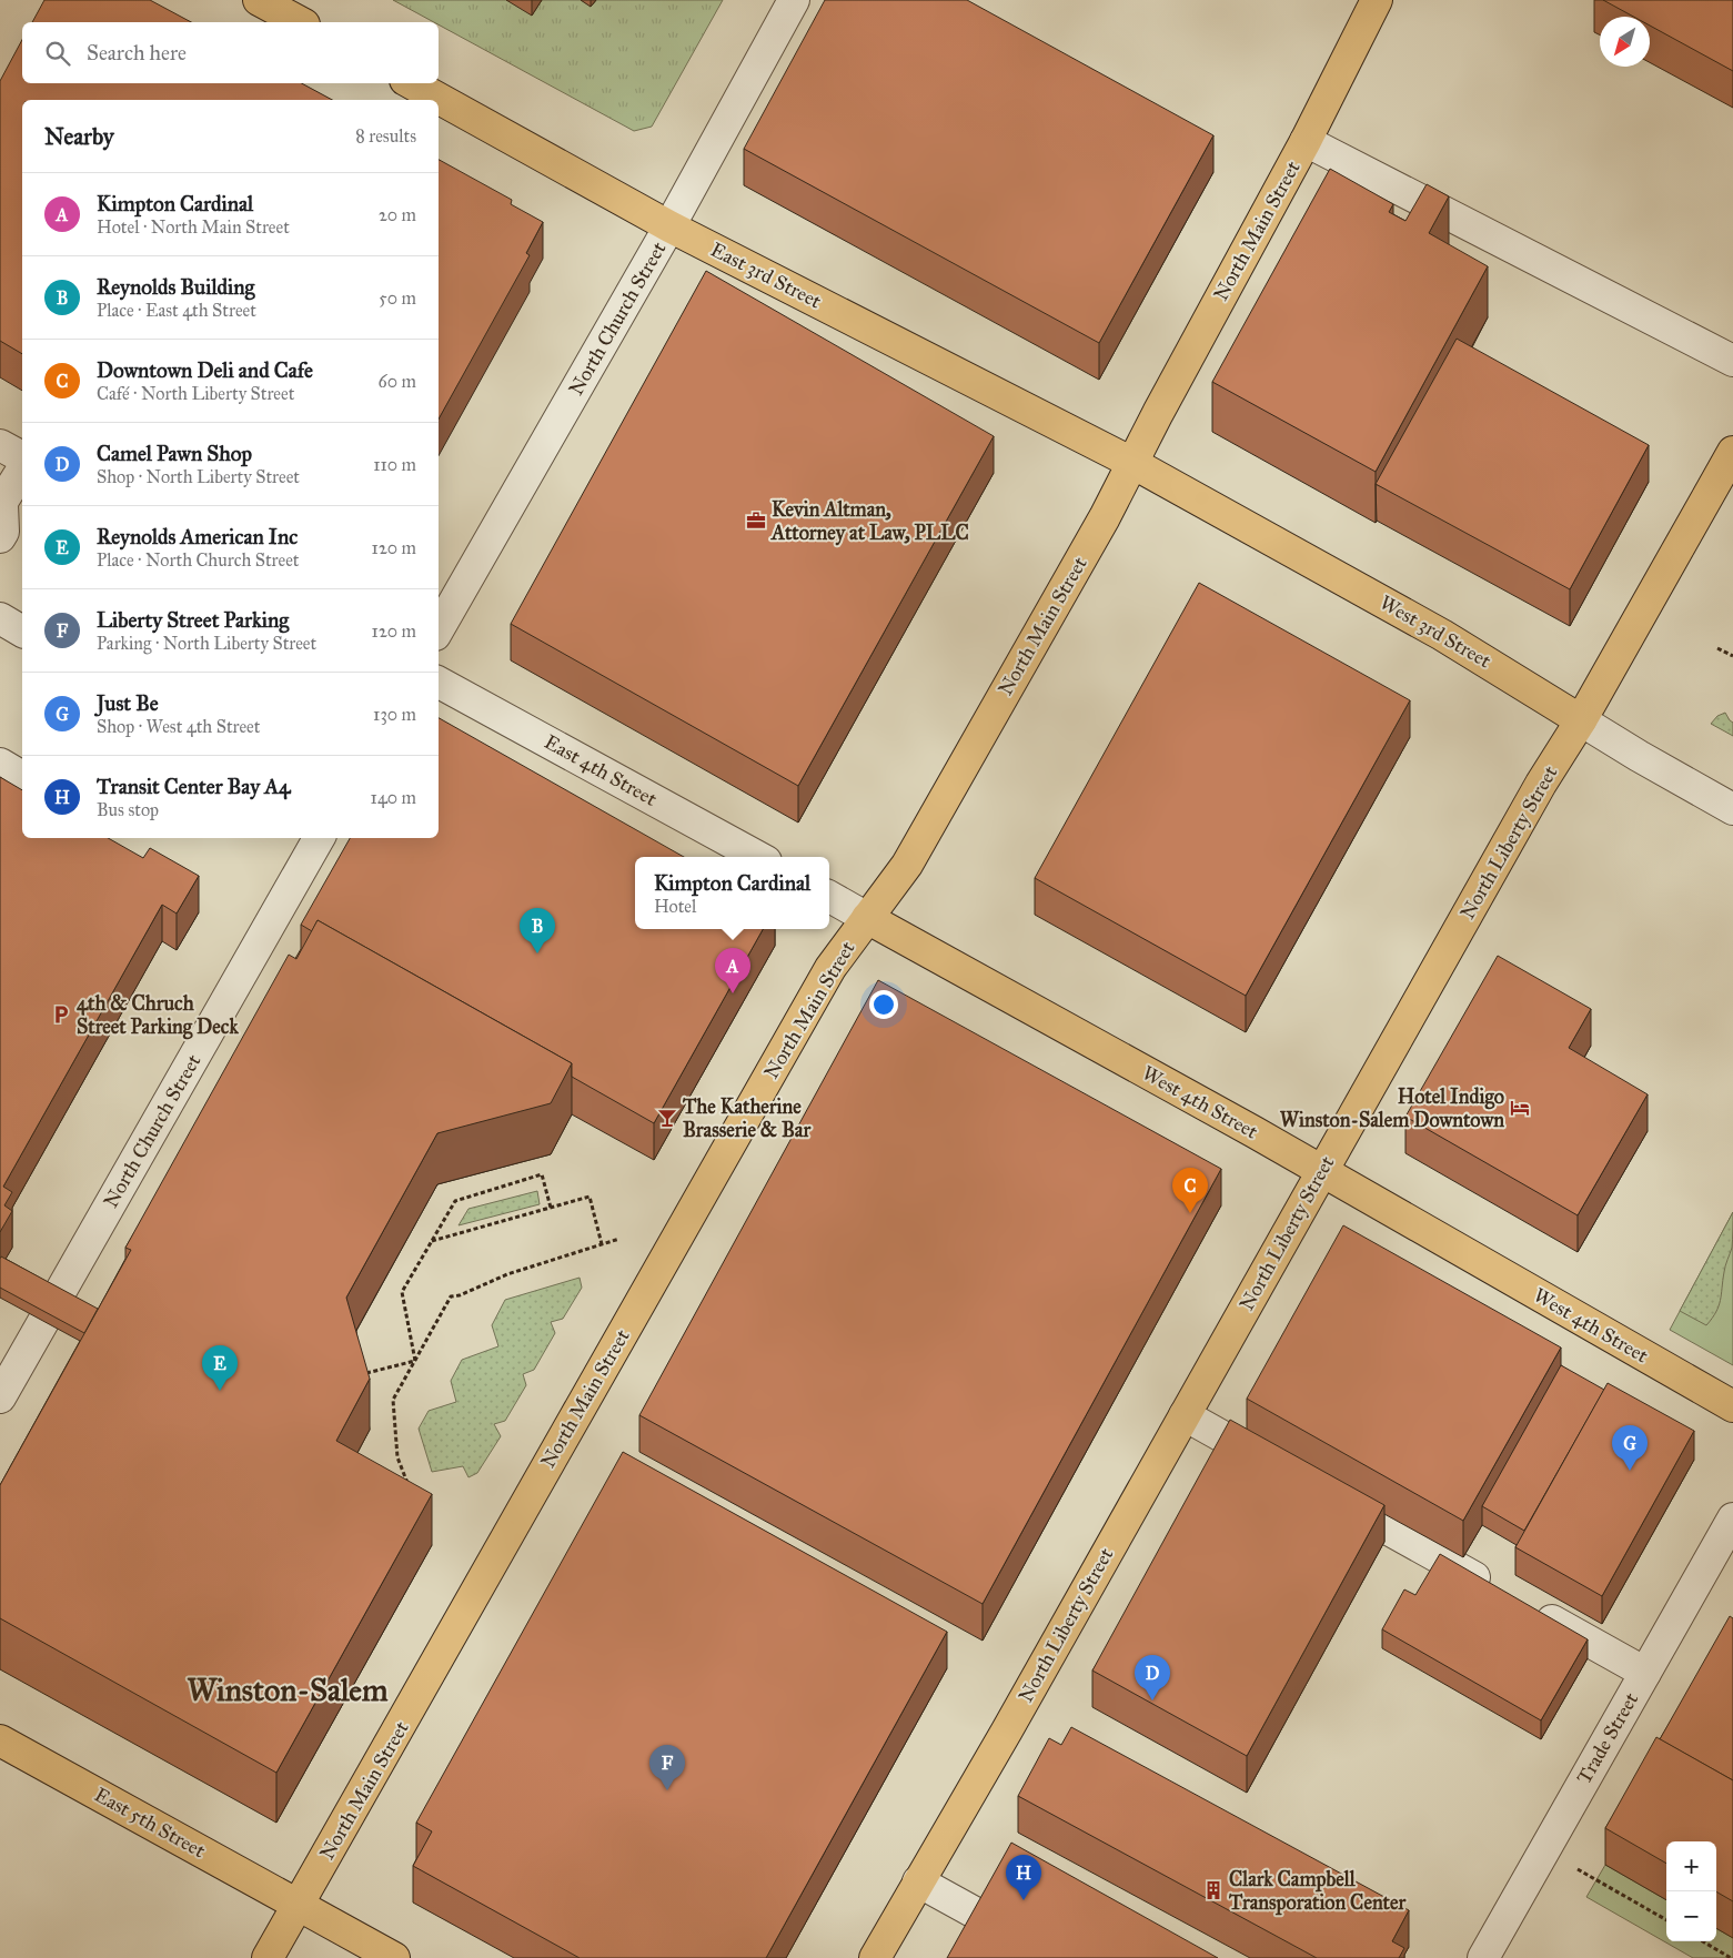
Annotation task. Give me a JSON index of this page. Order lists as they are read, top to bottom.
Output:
{
  "streets": {
    "main road": [
      "North Main Street",
      "East 3rd Street",
      "West 3rd Street",
      "North Liberty Street",
      "West 4th Street",
      "East 5th Street"
    ],
    "street": ["North Church Street", "East 4th Street", "Trade Street"]
  },
  "crossings": [
    ["North Main Street", "East 3rd Street"],
    ["North Main Street", "West 3rd Street"],
    ["North Main Street", "West 4th Street"],
    ["North Main Street", "East 5th Street"],
    ["East 3rd Street", "North Church Street"],
    ["East 3rd Street", "West 3rd Street"],
    ["West 3rd Street", "North Liberty Street"],
    ["North Liberty Street", "West 4th Street"]
  ],
  "districts": ["Winston-Salem"],
  "places": {
    "office": ["Kevin Altman, Attorney at Law, PLLC"],
    "parking": ["4th & Chruch Street Parking Deck"],
    "hotel": ["Hotel Indigo Winston-Salem Downtown"],
    "bar": ["The Katherine Brasserie & Bar"],
    "building": ["Clark Campbell Transporation Center"]
  },
  "north": "bottom left",
  "page": {
    "search": "Search here",
    "heading": ["Nearby", "8 results"],
    "list": [
      {
        "mark": "A",
        "name": "Kimpton Cardinal",
        "note": "Hotel · North Main Street",
        "value": "20 m"
      },
      {
        "mark": "B",
        "name": "Reynolds Building",
        "note": "Place · East 4th Street",
        "value": "50 m"
      },
      {
        "mark": "C",
        "name": "Downtown Deli and Cafe",
        "note": "Café · North Liberty Street",
        "value": "60 m"
      },
      {
        "mark": "D",
        "name": "Camel Pawn Shop",
        "note": "Shop · North Liberty Street",
        "value": "110 m"
      },
      {
        "mark": "E",
        "name": "Reynolds American Inc",
        "note": "Place · North Church Street",
        "value": "120 m"
      },
      {
        "mark": "F",
        "name": "Liberty Street Parking",
        "note": "Parking · North Liberty Street",
        "value": "120 m"
      },
      {
        "mark": "G",
        "name": "Just Be",
        "note": "Shop · West 4th Street",
        "value": "130 m"
      },
      {
        "mark": "H",
        "name": "Transit Center Bay A4",
        "note": "Bus stop",
        "value": "140 m"
      }
    ],
    "popup": ["Kimpton Cardinal", "Hotel"],
    "pins": [
      "B",
      "A",
      "C",
      "E",
      "G",
      "D",
      "F",
      "H"
    ],
    "map_buttons": ["+", "−"]
  }
}
